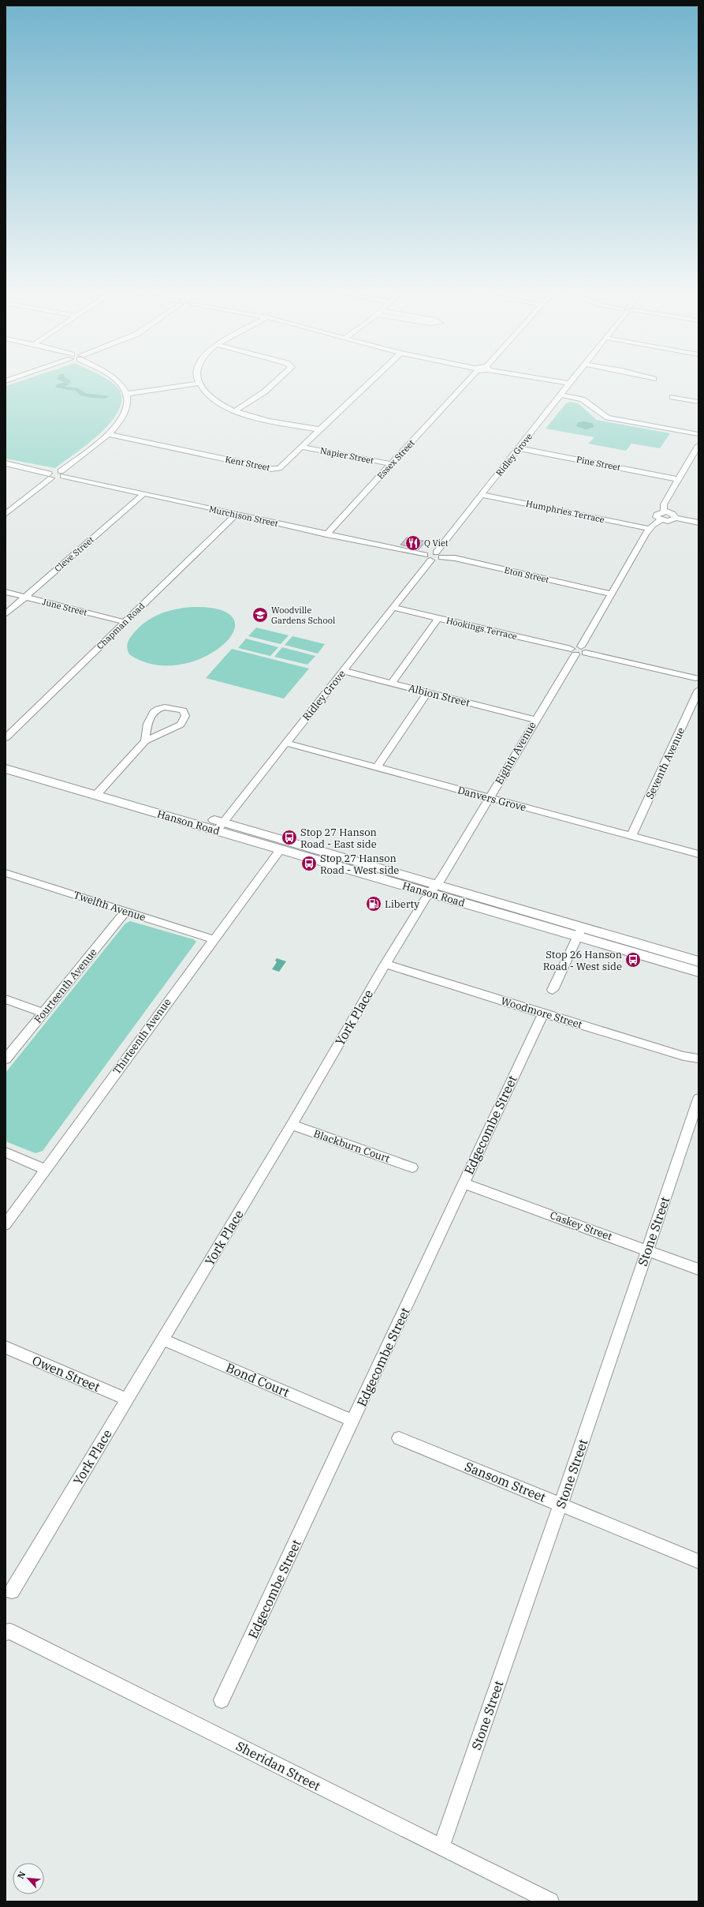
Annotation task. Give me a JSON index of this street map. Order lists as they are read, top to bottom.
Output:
{
  "streets": {
    "main road": ["Hanson Road"],
    "street": [
      "Ridley Grove",
      "Napier Street",
      "Essex Street",
      "Kent Street",
      "Pine Street",
      "Humphries Terrace",
      "Murchison Street",
      "Cleve Street",
      "Eton Street",
      "June Street",
      "Chapman Road",
      "Hookings Terrace",
      "Albion Street",
      "Eighth Avenue",
      "Seventh Avenue",
      "Danvers Grove",
      "Twelfth Avenue",
      "Fourteenth Avenue",
      "Woodmore Street",
      "York Place",
      "Thirteenth Avenue",
      "Edgecombe Street",
      "Blackburn Court",
      "Caskey Street",
      "Stone Street",
      "Owen Street",
      "Bond Court",
      "Sansom Street",
      "Sheridan Street"
    ]
  },
  "crossings": [
    ["Ridley Grove", "Pine Street"],
    ["Ridley Grove", "Humphries Terrace"],
    ["Ridley Grove", "Murchison Street"],
    ["Ridley Grove", "Eton Street"],
    ["Ridley Grove", "Hookings Terrace"],
    ["Ridley Grove", "Albion Street"],
    ["Ridley Grove", "Danvers Grove"],
    ["Ridley Grove", "Hanson Road"],
    ["Napier Street", "Essex Street"],
    ["Napier Street", "Kent Street"],
    ["Essex Street", "Murchison Street"],
    ["Murchison Street", "Cleve Street"],
    ["Murchison Street", "Chapman Road"],
    ["Cleve Street", "June Street"],
    ["June Street", "Chapman Road"],
    ["Hookings Terrace", "Eighth Avenue"],
    ["Albion Street", "Eighth Avenue"],
    ["Eighth Avenue", "Danvers Grove"],
    ["Eighth Avenue", "Hanson Road"],
    ["Eighth Avenue", "York Place"],
    ["Seventh Avenue", "Danvers Grove"],
    ["Hanson Road", "York Place"],
    ["Hanson Road", "Thirteenth Avenue"],
    ["Twelfth Avenue", "Fourteenth Avenue"],
    ["Twelfth Avenue", "Thirteenth Avenue"],
    ["Woodmore Street", "York Place"],
    ["Woodmore Street", "Edgecombe Street"],
    ["York Place", "Blackburn Court"],
    ["York Place", "Owen Street"],
    ["York Place", "Bond Court"],
    ["Edgecombe Street", "Caskey Street"],
    ["Edgecombe Street", "Bond Court"],
    ["Caskey Street", "Stone Street"],
    ["Stone Street", "Sansom Street"],
    ["Stone Street", "Sheridan Street"]
  ],
  "places": {
    "restaurant": ["Q Viet"],
    "school or university": ["Woodville Gardens School"],
    "bus stop": ["Stop 27 Hanson Road - East side", "Stop 27 Hanson Road - West side", "Stop 26 Hanson Road - West side"],
    "fuel station": ["Liberty"]
  },
  "north": "top left"
}
